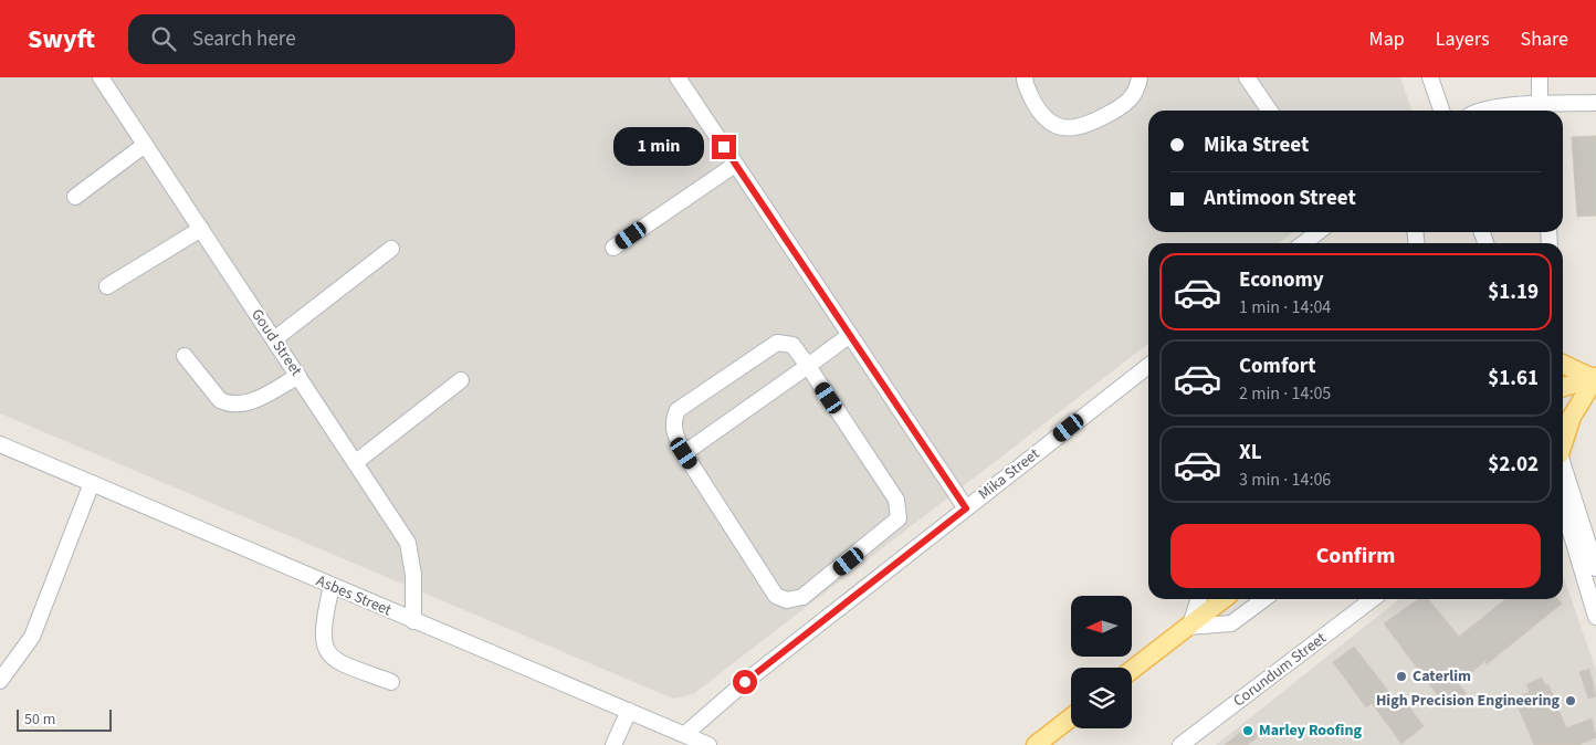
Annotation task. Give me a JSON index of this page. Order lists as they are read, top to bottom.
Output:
{
  "streets": {
    "street": [
      "Goud Street",
      "Mika Street",
      "Asbes Street",
      "Corundum Street"
    ]
  },
  "crossings": [
    ["Goud Street", "Asbes Street"],
    ["Mika Street", "Asbes Street"]
  ],
  "places": ["Caterlim", "High Precision Engineering", "Marley Roofing"],
  "scale_bar": "50 m",
  "north": "left",
  "page": {
    "header": "Swyft",
    "search": "Search here",
    "nav": ["Map", "Layers", "Share"],
    "banner": ["Mika Street", "Antimoon Street"],
    "bubble": "1 min",
    "list": [
      {
        "name": "Economy",
        "note": "1 min · 14:04",
        "value": "$1.19"
      },
      {
        "name": "Comfort",
        "note": "2 min · 14:05",
        "value": "$1.61"
      },
      {
        "name": "XL",
        "note": "3 min · 14:06",
        "value": "$2.02"
      }
    ],
    "buttons": "Confirm",
    "scale": "50 m"
  }
}
